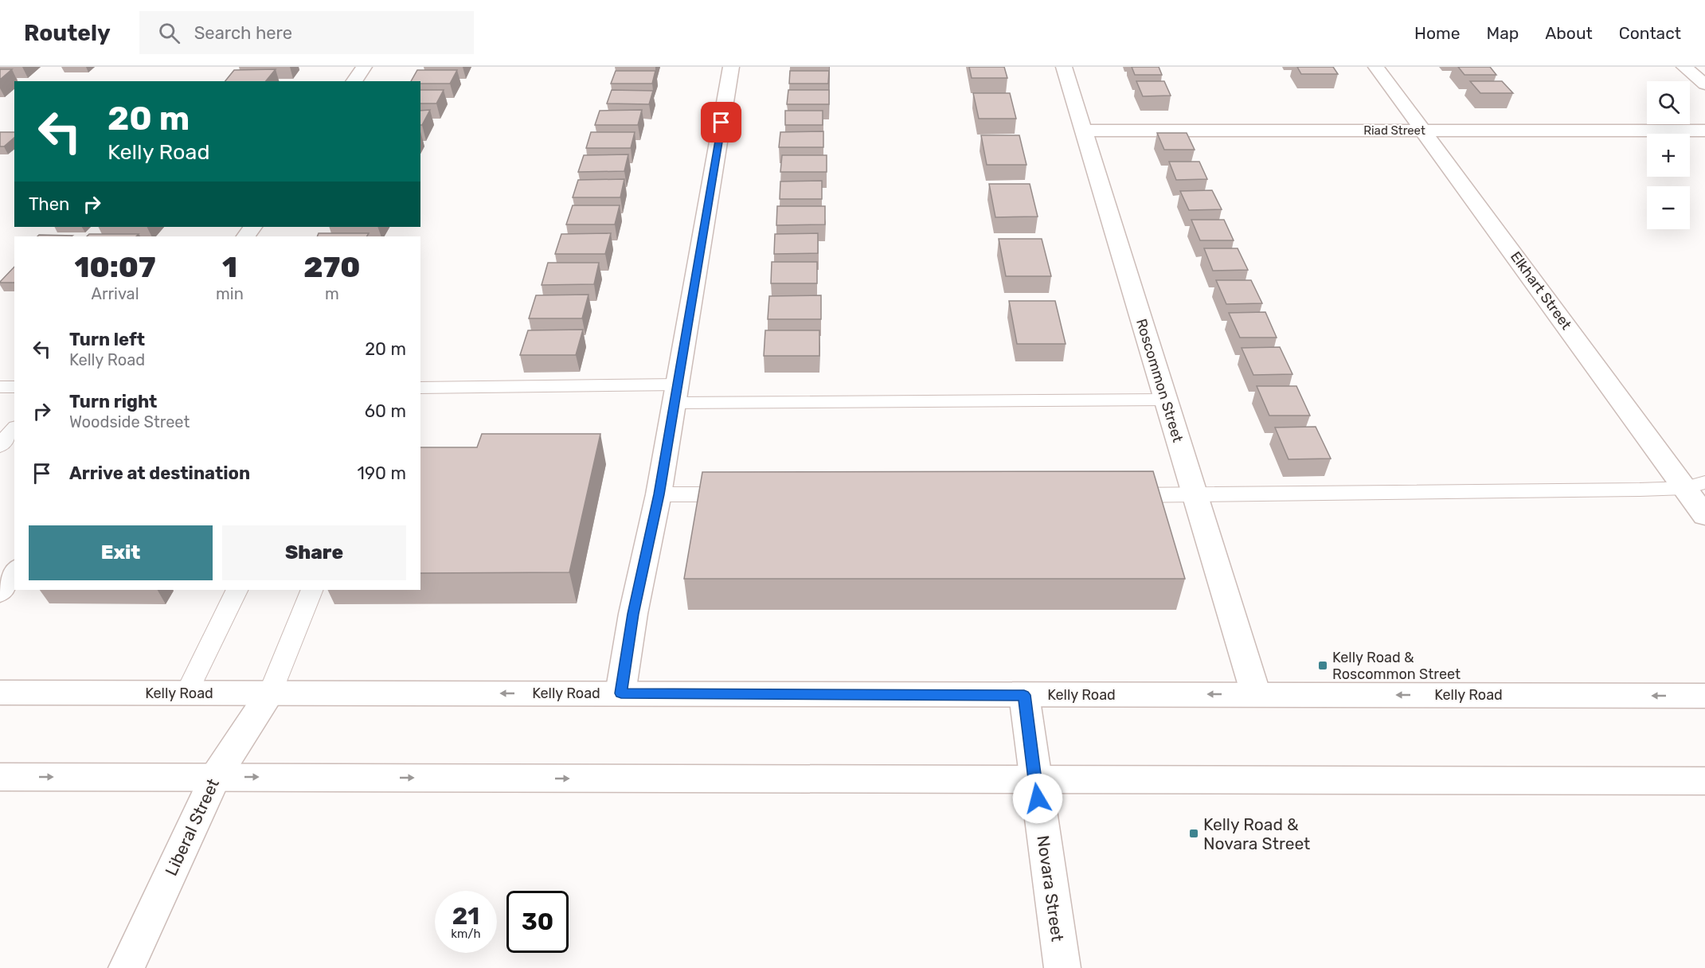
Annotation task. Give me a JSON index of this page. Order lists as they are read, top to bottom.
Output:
{
  "streets": {
    "street": [
      "Riad Street",
      "Elkhart Street",
      "Roscommon Street",
      "Kelly Road",
      "Liberal Street",
      "Novara Street"
    ]
  },
  "crossings": [
    ["Riad Street", "Elkhart Street"],
    ["Riad Street", "Roscommon Street"],
    ["Roscommon Street", "Kelly Road"],
    ["Kelly Road", "Liberal Street"],
    ["Kelly Road", "Novara Street"]
  ],
  "places": {
    "transit": ["Kelly Road & Roscommon Street", "Kelly Road & Novara Street"]
  },
  "page": {
    "header": "Routely",
    "search": "Search here",
    "nav": [
      "Home",
      "Map",
      "About",
      "Contact"
    ],
    "map_buttons": ["+", "−"],
    "turn": ["20 m", "Kelly Road"],
    "then": "Then",
    "eta": [
      "10:07",
      "Arrival",
      "1",
      "min",
      "270",
      "m"
    ],
    "list": [
      {
        "name": "Turn left",
        "note": "Kelly Road",
        "value": "20 m"
      },
      {
        "name": "Turn right",
        "note": "Woodside Street",
        "value": "60 m"
      },
      {
        "name": "Arrive at destination",
        "value": "190 m"
      }
    ],
    "buttons": ["Exit", "Share"],
    "speed": "21 km/h",
    "limit": "30"
  }
}
